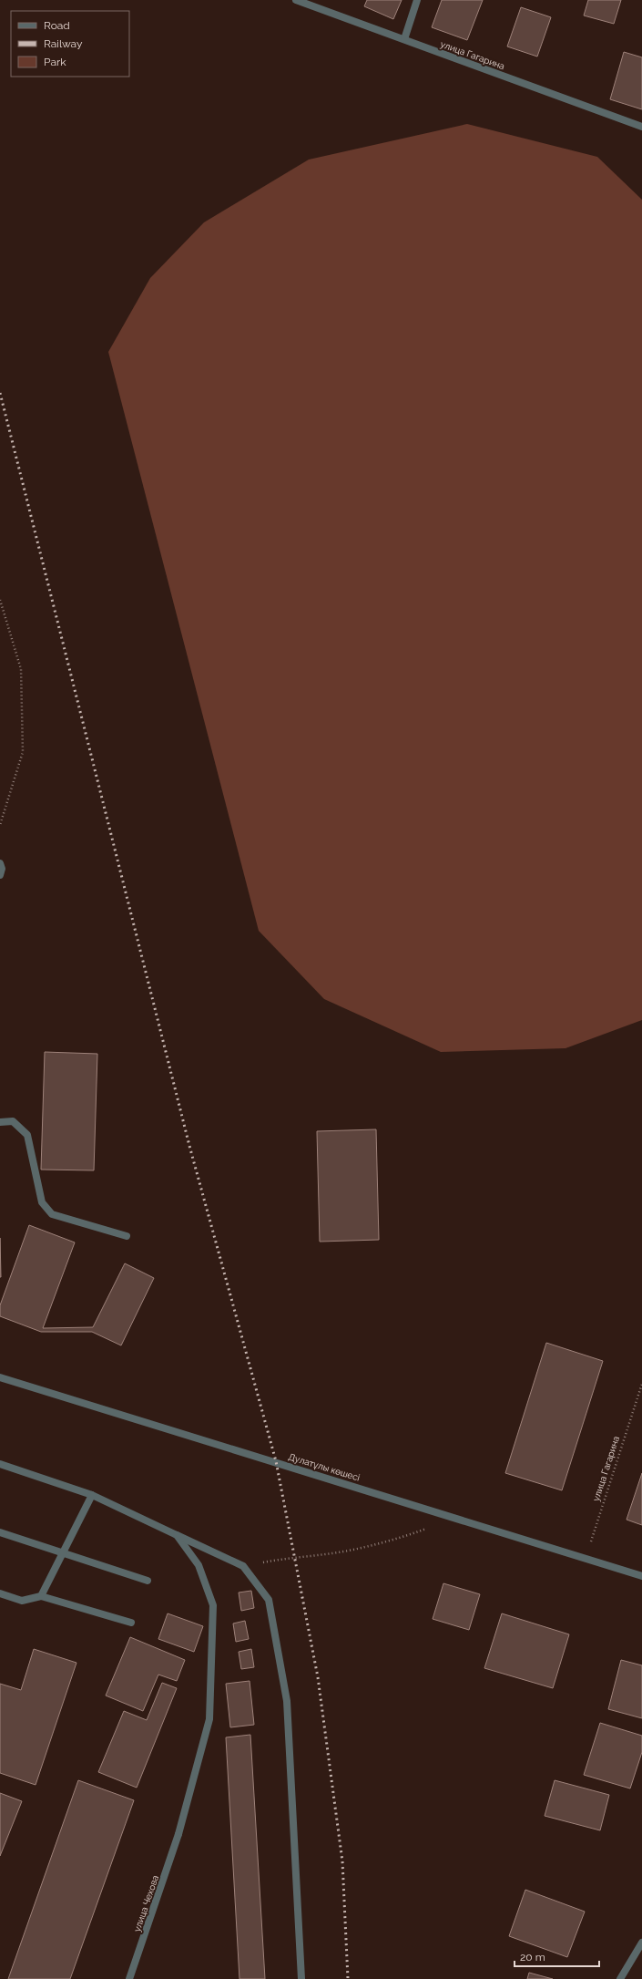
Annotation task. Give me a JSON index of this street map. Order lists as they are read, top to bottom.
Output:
{
  "streets": {
    "street": ["улица Гагарина", "Дулатұлы көшесі", "улица Чехова"]
  },
  "crossings": [
    ["улица Гагарина", "Дулатұлы көшесі"]
  ],
  "legend": ["Road", "Railway", "Park"],
  "scale_bar": "20 m"
}
